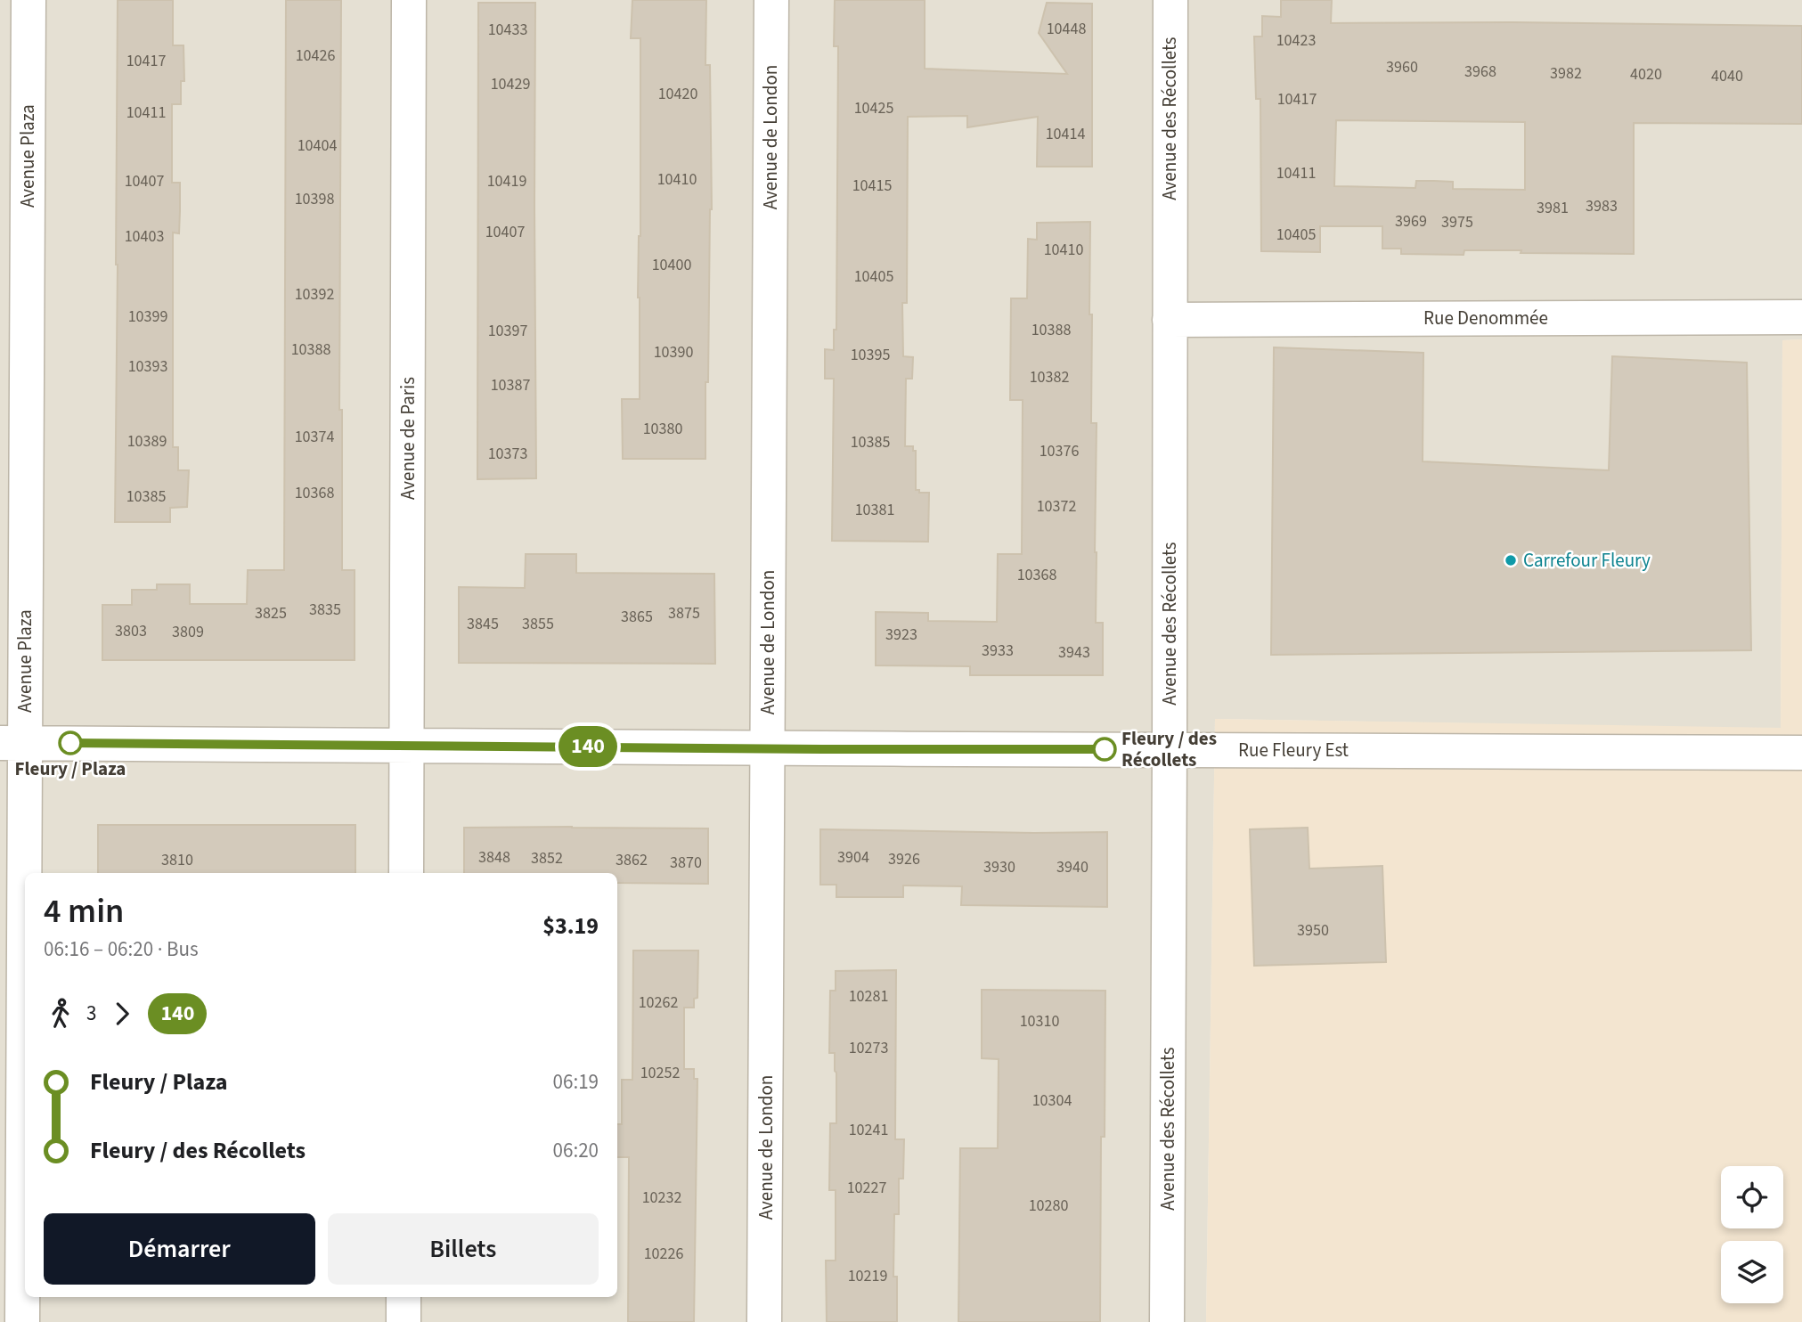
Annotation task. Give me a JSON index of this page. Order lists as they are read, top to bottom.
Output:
{
  "streets": {
    "street": [
      "Avenue des Récollets",
      "Avenue de London",
      "Avenue Plaza",
      "Rue Denommée",
      "Avenue de Paris",
      "Rue Fleury Est"
    ]
  },
  "crossings": [
    ["Avenue des Récollets", "Rue Denommée"],
    ["Avenue des Récollets", "Rue Fleury Est"],
    ["Avenue de London", "Rue Fleury Est"],
    ["Avenue Plaza", "Rue Fleury Est"],
    ["Avenue de Paris", "Rue Fleury Est"]
  ],
  "places": ["Carrefour Fleury", "Fleury / Plaza", "Fleury / des Récollets"],
  "lines": ["bus line 140"],
  "house_numbers": [
    "10448",
    "10433",
    "10423",
    "10426",
    "10417",
    "3960",
    "3968",
    "3982",
    "4020",
    "4040",
    "10429",
    "10420",
    "10417",
    "10425",
    "10411",
    "10414",
    "10404",
    "10411",
    "10410",
    "10407",
    "10419",
    "10415",
    "10398",
    "3983",
    "3981",
    "3969",
    "3975",
    "10407",
    "10405",
    "10403",
    "10410",
    "10400",
    "10405",
    "10392",
    "10399",
    "10388",
    "10397",
    "10388",
    "10390",
    "10395",
    "10393",
    "10382",
    "10387",
    "10380",
    "10374",
    "10389",
    "10385",
    "10376",
    "10373",
    "10368",
    "10385",
    "10372",
    "10381",
    "10368",
    "3835",
    "3825",
    "3875",
    "3865",
    "3845",
    "3855",
    "3803",
    "3809",
    "3923",
    "3933",
    "3943",
    "3848",
    "3904",
    "3852",
    "3926",
    "3810",
    "3862",
    "3870",
    "3930",
    "3940",
    "3950",
    "10281",
    "10262",
    "10310",
    "10273",
    "10252",
    "10304",
    "10241",
    "10227",
    "10232",
    "10280",
    "10226",
    "10219"
  ],
  "page": {
    "on_map": "140",
    "heading": ["4 min", "06:16 – 06:20 · Bus", "$3.19"],
    "legs": ["3", "140"],
    "list": [
      {
        "name": "Fleury / Plaza",
        "value": "06:19"
      },
      {
        "name": "Fleury / des Récollets",
        "value": "06:20"
      }
    ],
    "buttons": ["Démarrer", "Billets"]
  }
}
